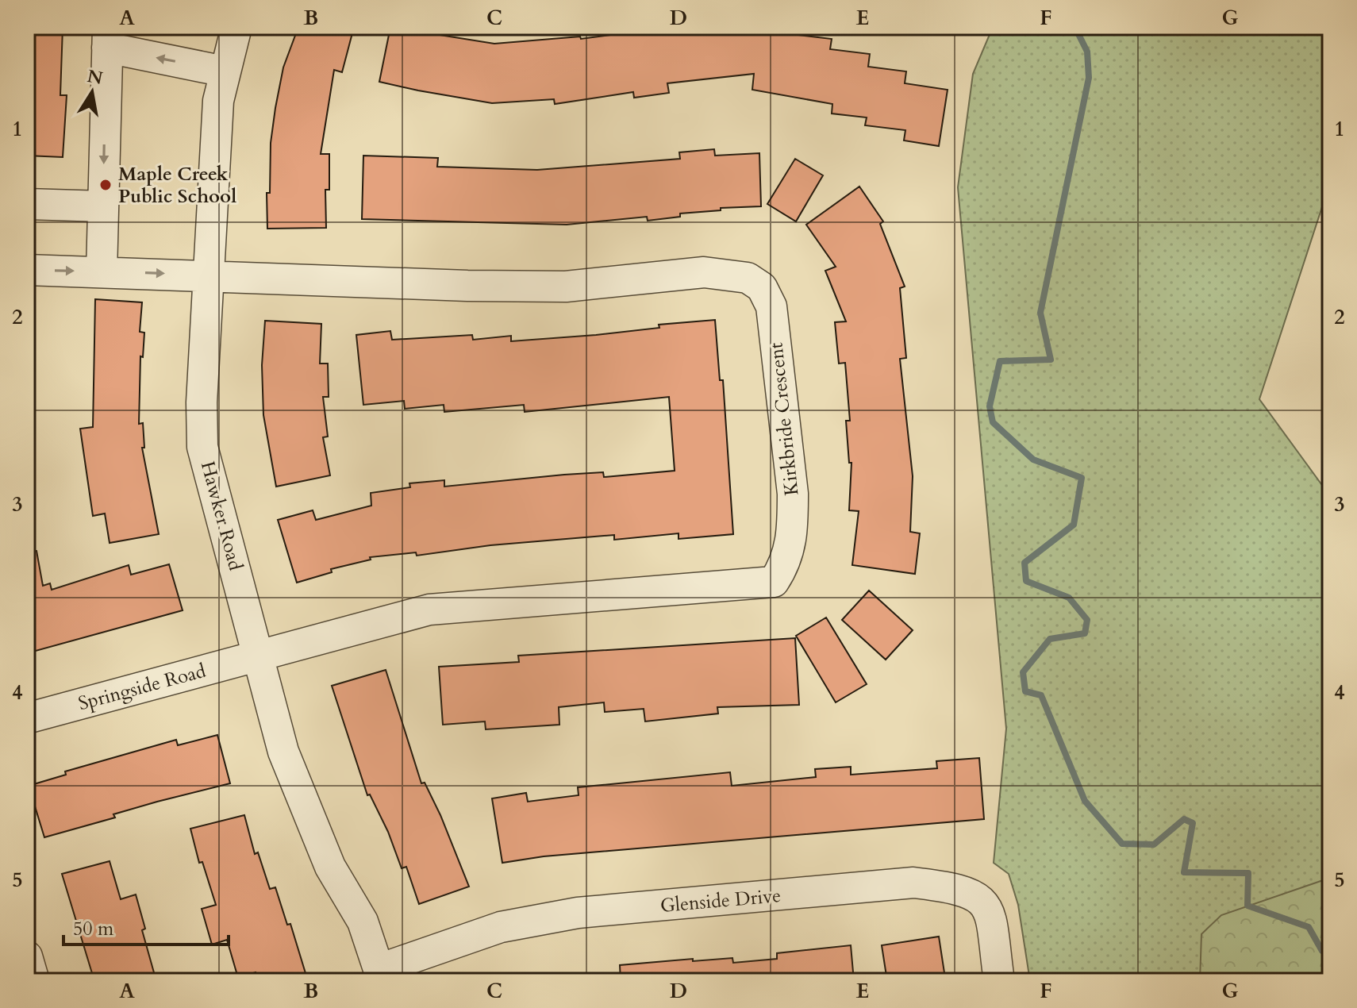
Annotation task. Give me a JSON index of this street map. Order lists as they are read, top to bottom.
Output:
{
  "streets": {
    "street": [
      "Kirkbride Crescent",
      "Hawker Road",
      "Springside Road",
      "Glenside Drive"
    ]
  },
  "crossings": [
    ["Kirkbride Crescent", "Hawker Road"],
    ["Kirkbride Crescent", "Springside Road"],
    ["Hawker Road", "Springside Road"],
    ["Hawker Road", "Glenside Drive"]
  ],
  "places": ["Maple Creek Public School"],
  "scale_bar": "50 m",
  "north": "top",
  "grid": {
    "columns": [
      "A",
      "B",
      "C",
      "D",
      "E",
      "F",
      "G"
    ],
    "rows": [
      "1",
      "2",
      "3",
      "4",
      "5"
    ]
  }
}
